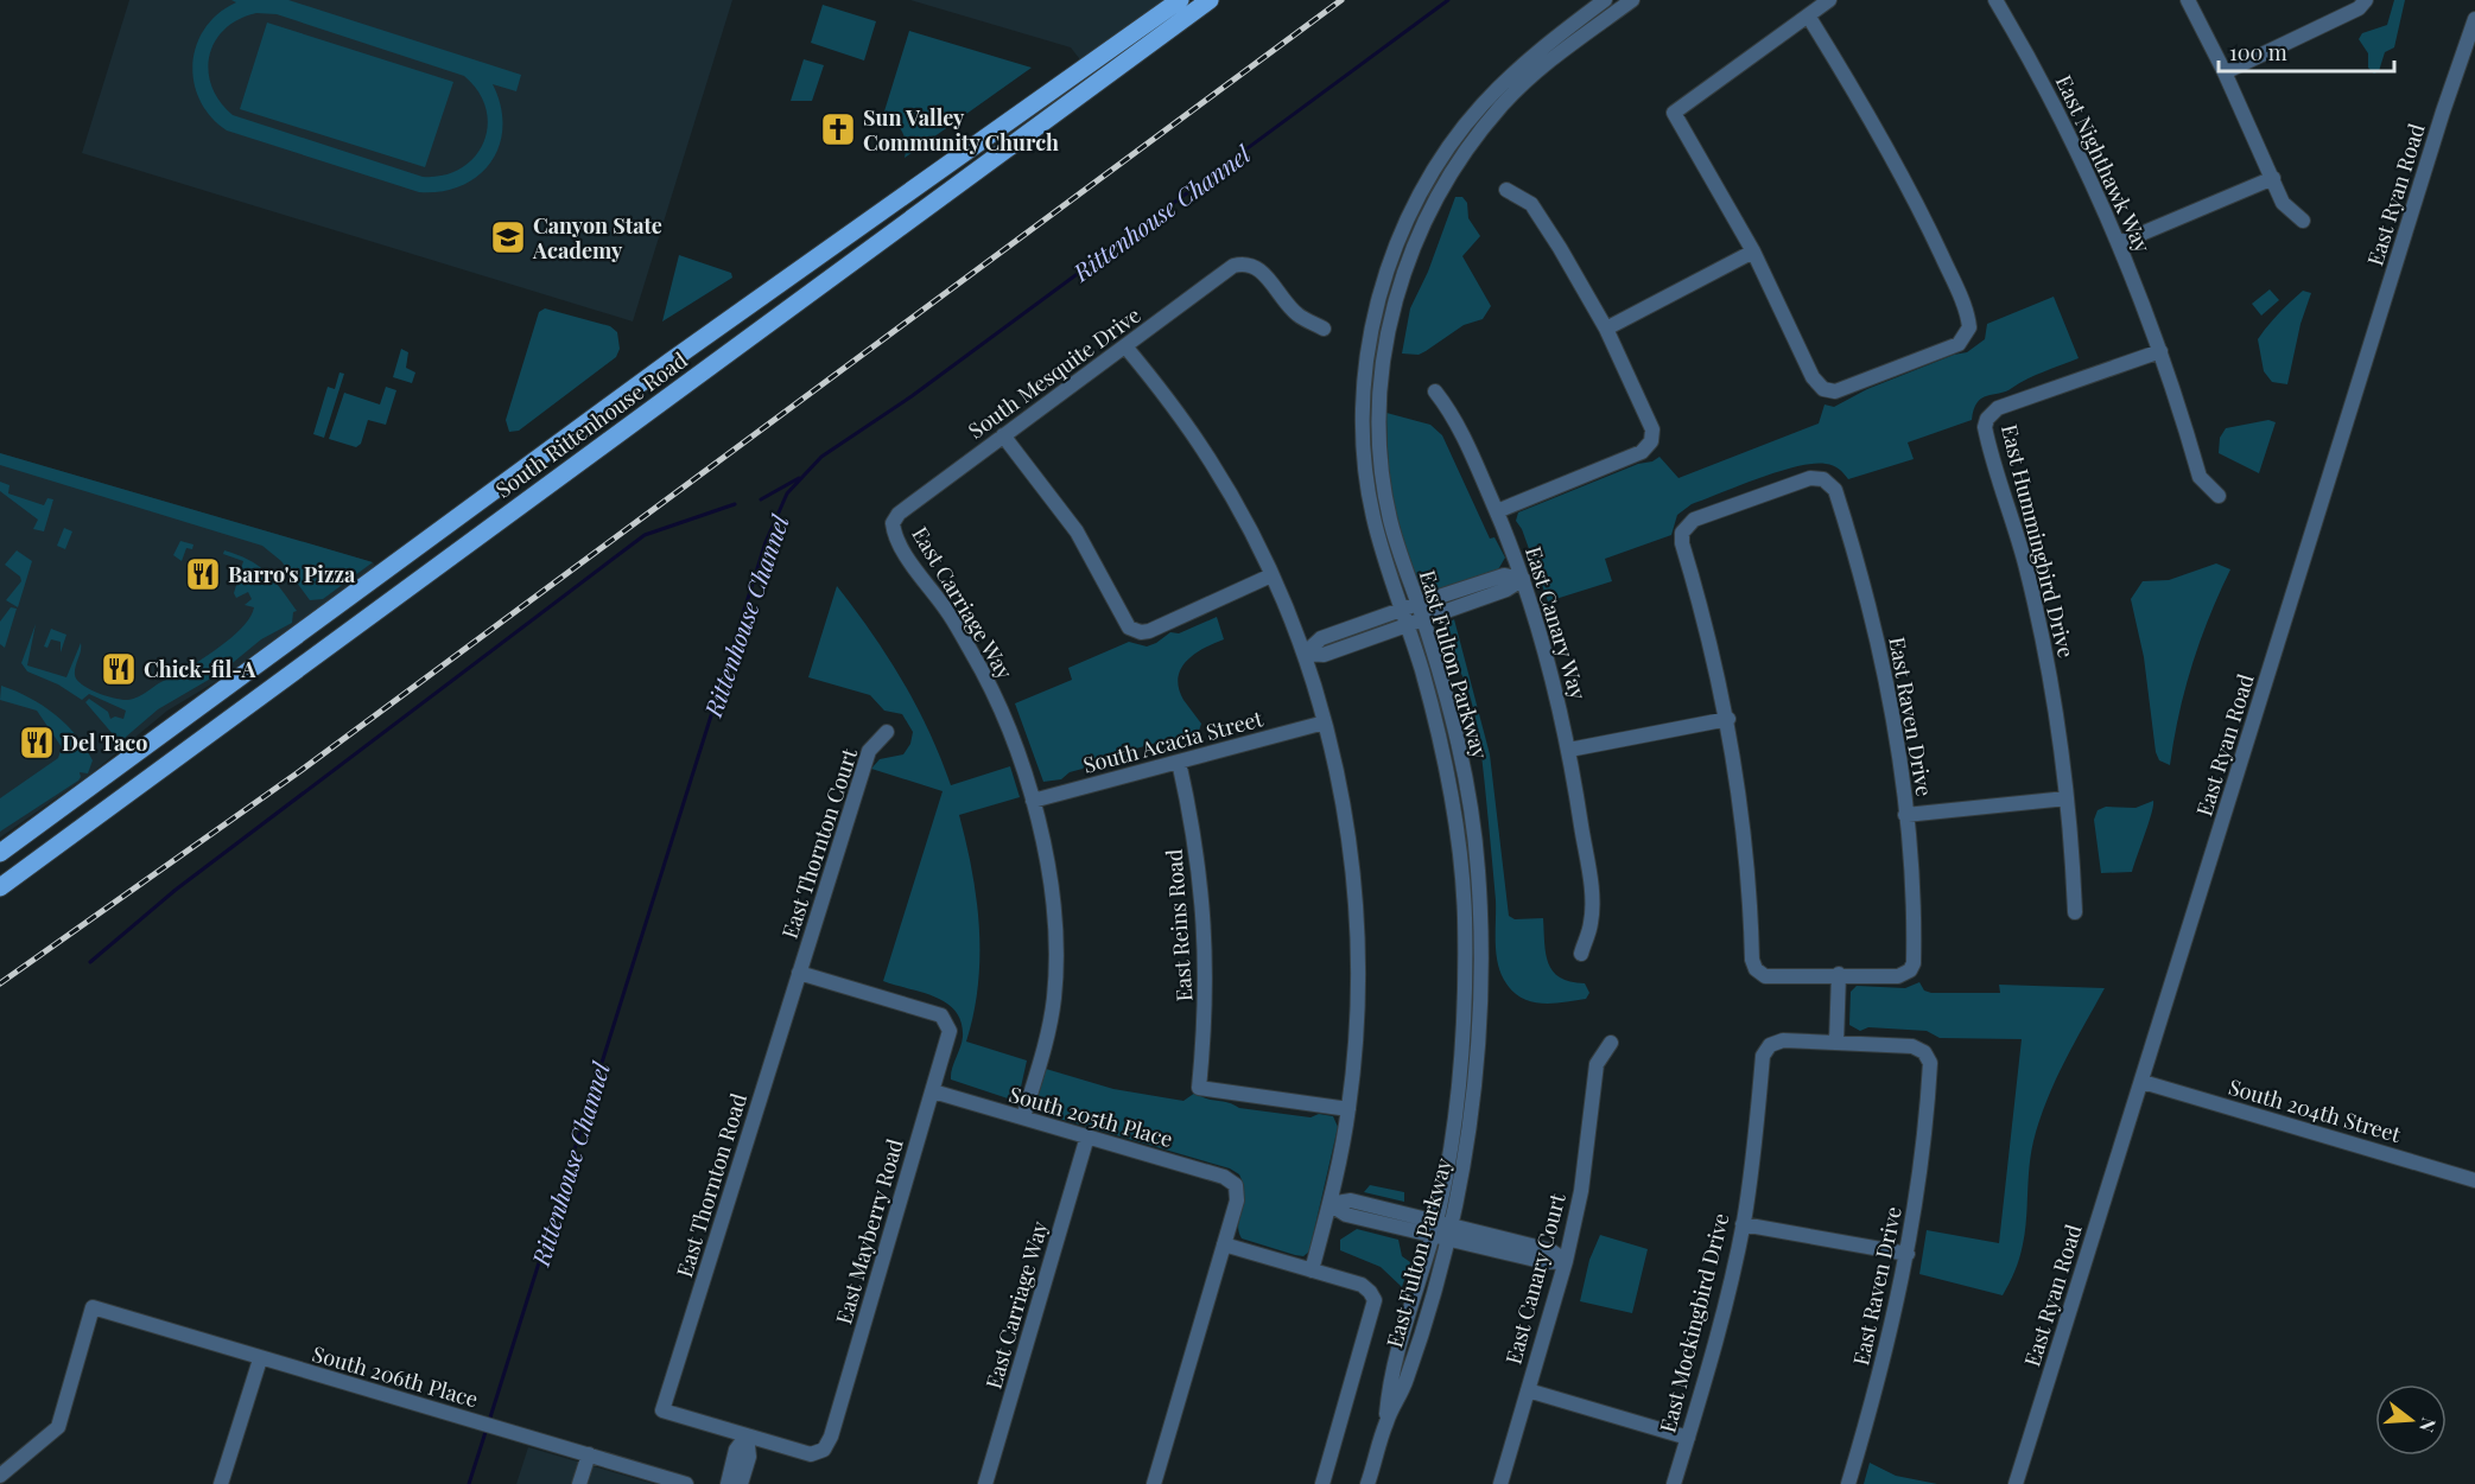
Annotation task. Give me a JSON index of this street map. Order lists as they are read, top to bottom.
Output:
{
  "streets": {
    "main road": ["South Rittenhouse Road"],
    "street": [
      "East Nighthawk Way",
      "East Ryan Road",
      "South Mesquite Drive",
      "East Hummingbird Drive",
      "East Carriage Way",
      "East Canary Way",
      "East Fulton Parkway",
      "East Raven Drive",
      "South Acacia Street",
      "East Thornton Court",
      "East Reins Road",
      "South 204th Street",
      "South 205th Place",
      "East Thornton Road",
      "East Mayberry Road",
      "East Canary Court",
      "East Mockingbird Drive",
      "South 206th Place"
    ]
  },
  "crossings": [
    ["East Nighthawk Way", "East Hummingbird Drive"],
    ["East Ryan Road", "South 204th Street"],
    ["South Mesquite Drive", "East Carriage Way"],
    ["East Carriage Way", "South Acacia Street"],
    ["East Carriage Way", "South 205th Place"],
    ["East Raven Drive", "East Mockingbird Drive"],
    ["South Acacia Street", "East Reins Road"],
    ["East Thornton Court", "East Thornton Road"],
    ["East Thornton Court", "East Mayberry Road"],
    ["South 205th Place", "East Mayberry Road"],
    ["East Thornton Road", "East Mayberry Road"]
  ],
  "water": ["Rittenhouse Channel"],
  "places": {
    "church": ["Sun Valley Community Church"],
    "school or university": ["Canyon State Academy"],
    "restaurant": ["Barro's Pizza", "Chick-fil-A", "Del Taco"]
  },
  "scale_bar": "100 m",
  "north": "right"
}
